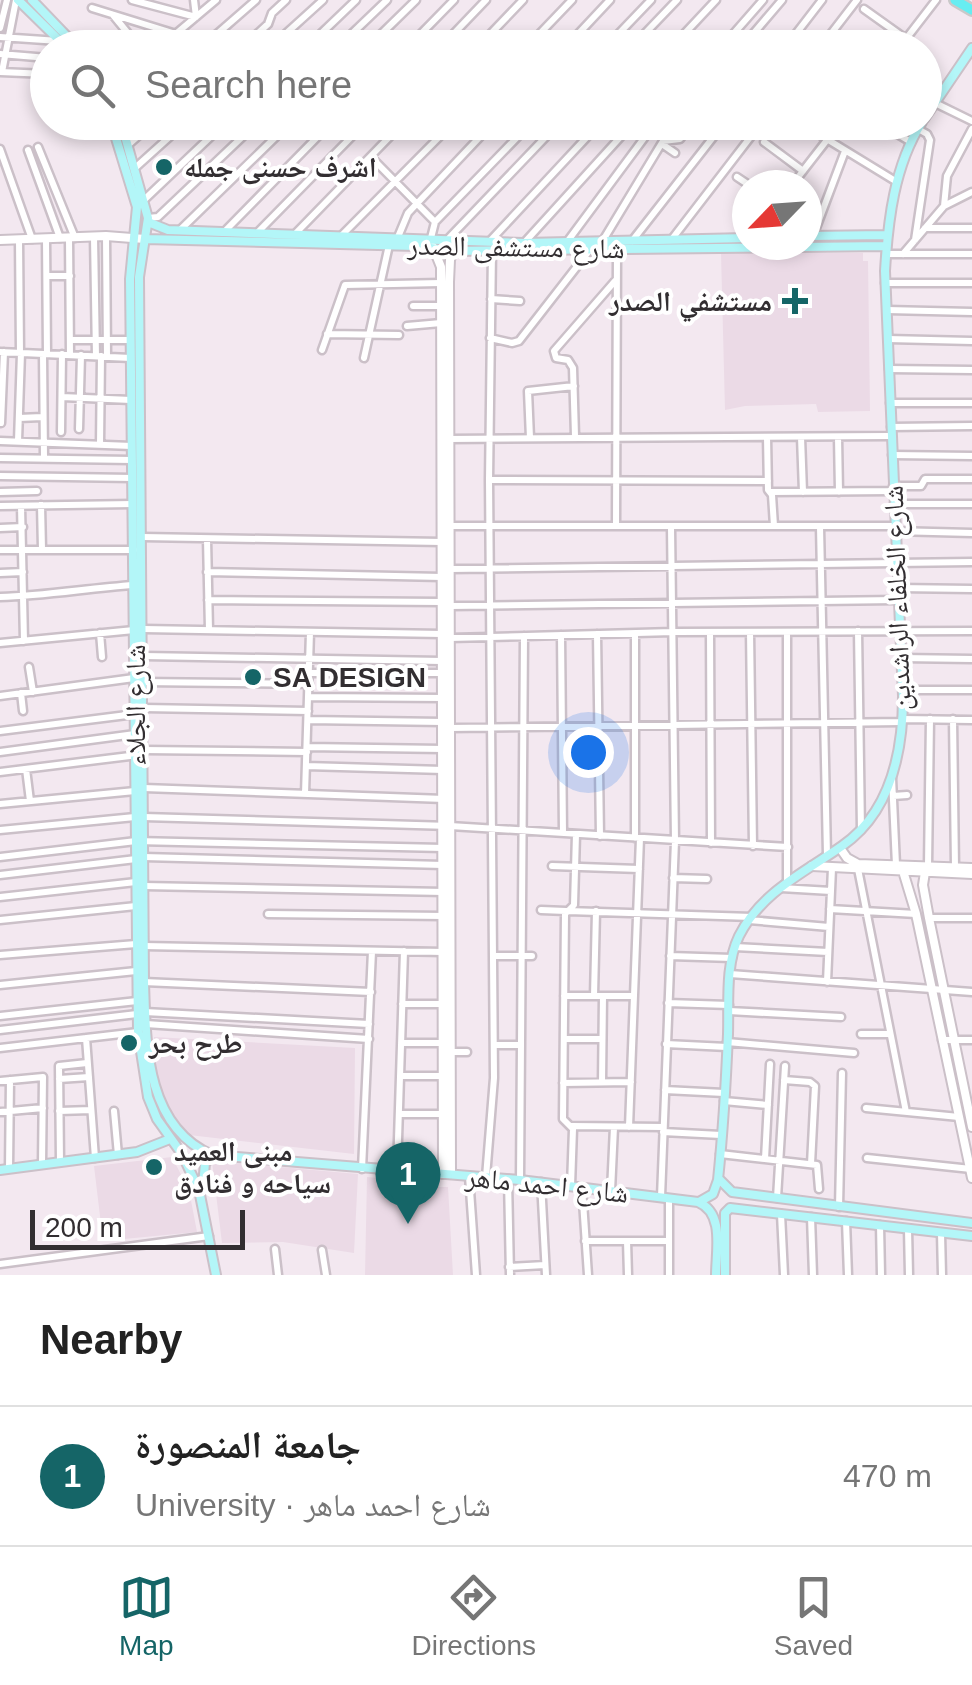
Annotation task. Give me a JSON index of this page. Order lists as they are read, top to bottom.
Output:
{
  "streets": {
    "main road": [
      "شارع مستشفى الصدر",
      "شارع الخلفاء الراشدين",
      "شارع الجلاء",
      "شارع احمد ماهر"
    ]
  },
  "crossings": [
    ["شارع مستشفى الصدر", "شارع الخلفاء الراشدين"],
    ["شارع مستشفى الصدر", "شارع الجلاء"],
    ["شارع الخلفاء الراشدين", "شارع احمد ماهر"],
    ["شارع الجلاء", "شارع احمد ماهر"]
  ],
  "places": {
    "other": [
      "اشرف حسنى جمله",
      "SA DESIGN",
      "طرح بحر",
      "مبنى العميد سياحه و فنادق"
    ],
    "health": ["مستشفي الصدر"]
  },
  "scale_bar": "200 m",
  "north": "bottom left",
  "page": {
    "search": "Search here",
    "pins": "1",
    "scale": "200 m",
    "heading": "Nearby",
    "list": [
      {
        "mark": "1",
        "name": "جامعة المنصورة",
        "note": "University · شارع احمد ماهر",
        "value": "470 m"
      }
    ],
    "nav": ["Map", "Directions", "Saved"]
  }
}
